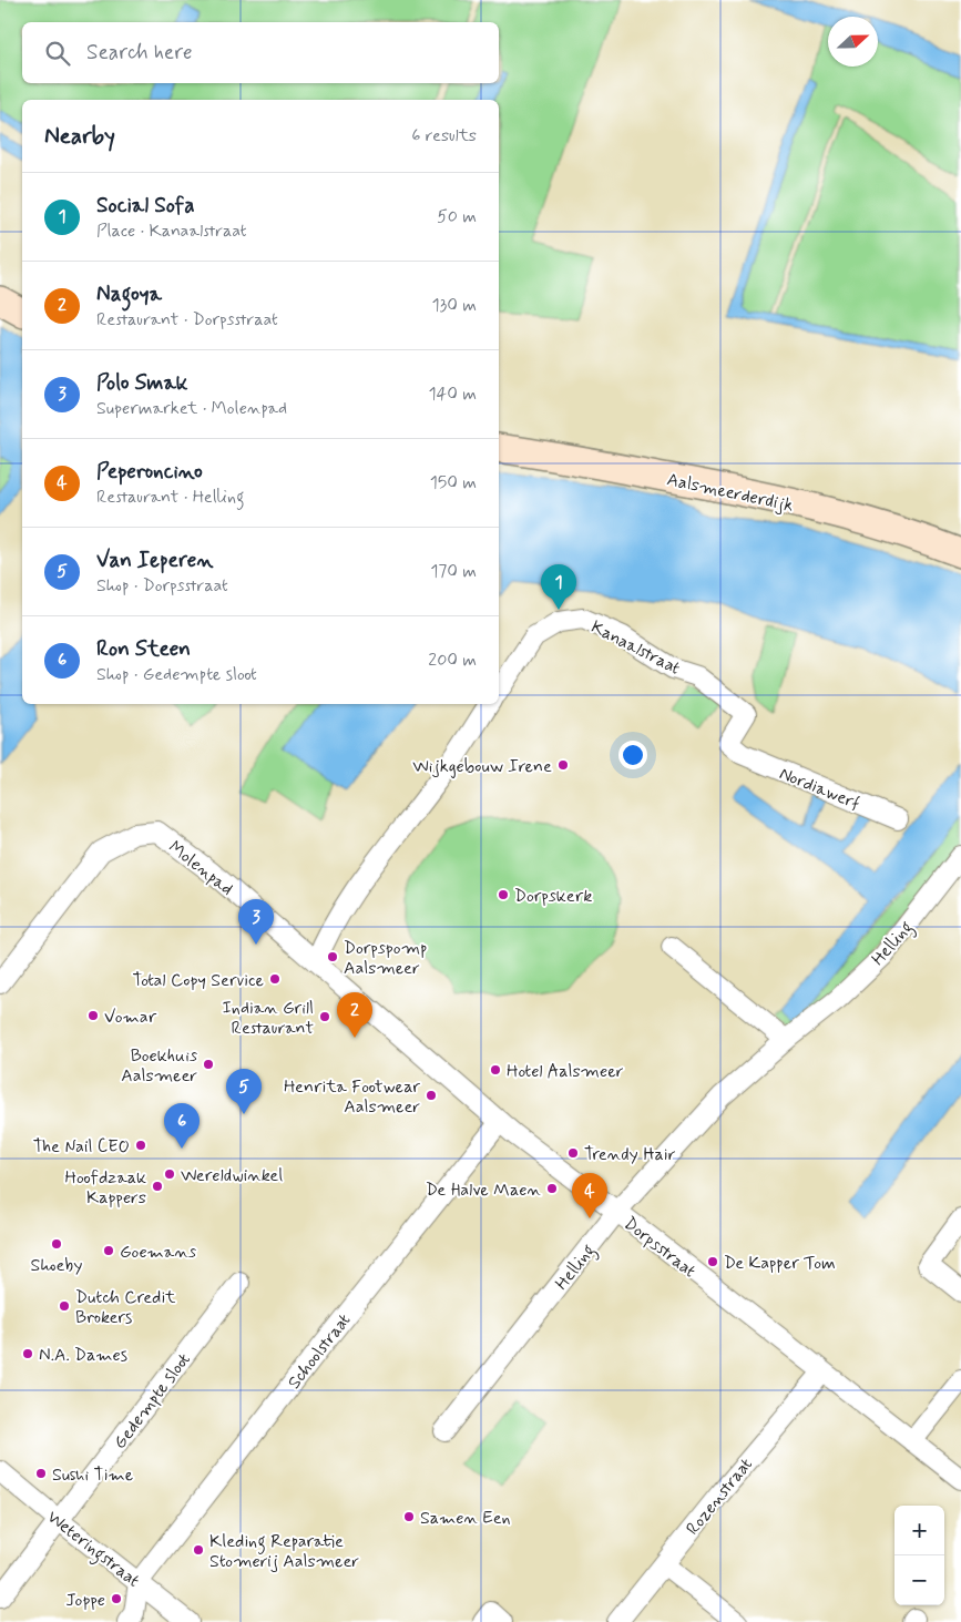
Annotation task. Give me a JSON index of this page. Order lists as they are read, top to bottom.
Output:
{
  "streets": {
    "street": [
      "Aalsmeerderdijk",
      "Kanaalstraat",
      "Nordiawerf",
      "Molenpad",
      "Helling",
      "Dorpsstraat",
      "Schoolstraat",
      "Gedempte sloot",
      "Rozenstraat",
      "Weteringstraat"
    ]
  },
  "crossings": [
    ["Kanaalstraat", "Nordiawerf"],
    ["Molenpad", "Dorpsstraat"],
    ["Helling", "Dorpsstraat"],
    ["Dorpsstraat", "Schoolstraat"],
    ["Dorpsstraat", "Rozenstraat"],
    ["Schoolstraat", "Weteringstraat"],
    ["Gedempte sloot", "Weteringstraat"]
  ],
  "places": [
    "Wijkgebouw Irene",
    "Dorpskerk",
    "Dorpspomp Aalsmeer",
    "Total Copy Service",
    "Vomar",
    "Indian Grill Restaurant",
    "Boekhuis Aalsmeer",
    "Hotel Aalsmeer",
    "Henrita Footwear Aalsmeer",
    "The Nail CEO",
    "Trendy Hair",
    "Wereldwinkel",
    "Hoofdzaak Kappers",
    "De Halve Maen",
    "Shoeby",
    "Goemans",
    "De Kapper Tom",
    "Dutch Credit Brokers",
    "N.A. Dames",
    "Sushi Time",
    "Samen Een",
    "Kleding Reparatie Stomerij Aalsmeer",
    "Joppe"
  ],
  "north": "right",
  "page": {
    "search": "Search here",
    "heading": ["Nearby", "6 results"],
    "list": [
      {
        "mark": "1",
        "name": "Social Sofa",
        "note": "Place · Kanaalstraat",
        "value": "50 m"
      },
      {
        "mark": "2",
        "name": "Nagoya",
        "note": "Restaurant · Dorpsstraat",
        "value": "130 m"
      },
      {
        "mark": "3",
        "name": "Polo Smak",
        "note": "Supermarket · Molenpad",
        "value": "140 m"
      },
      {
        "mark": "4",
        "name": "Peperoncino",
        "note": "Restaurant · Helling",
        "value": "150 m"
      },
      {
        "mark": "5",
        "name": "Van Ieperen",
        "note": "Shop · Dorpsstraat",
        "value": "170 m"
      },
      {
        "mark": "6",
        "name": "Ron Steen",
        "note": "Shop · Gedempte sloot",
        "value": "200 m"
      }
    ],
    "pins": [
      "1",
      "3",
      "2",
      "5",
      "6",
      "4"
    ],
    "map_buttons": ["+", "−"]
  }
}
